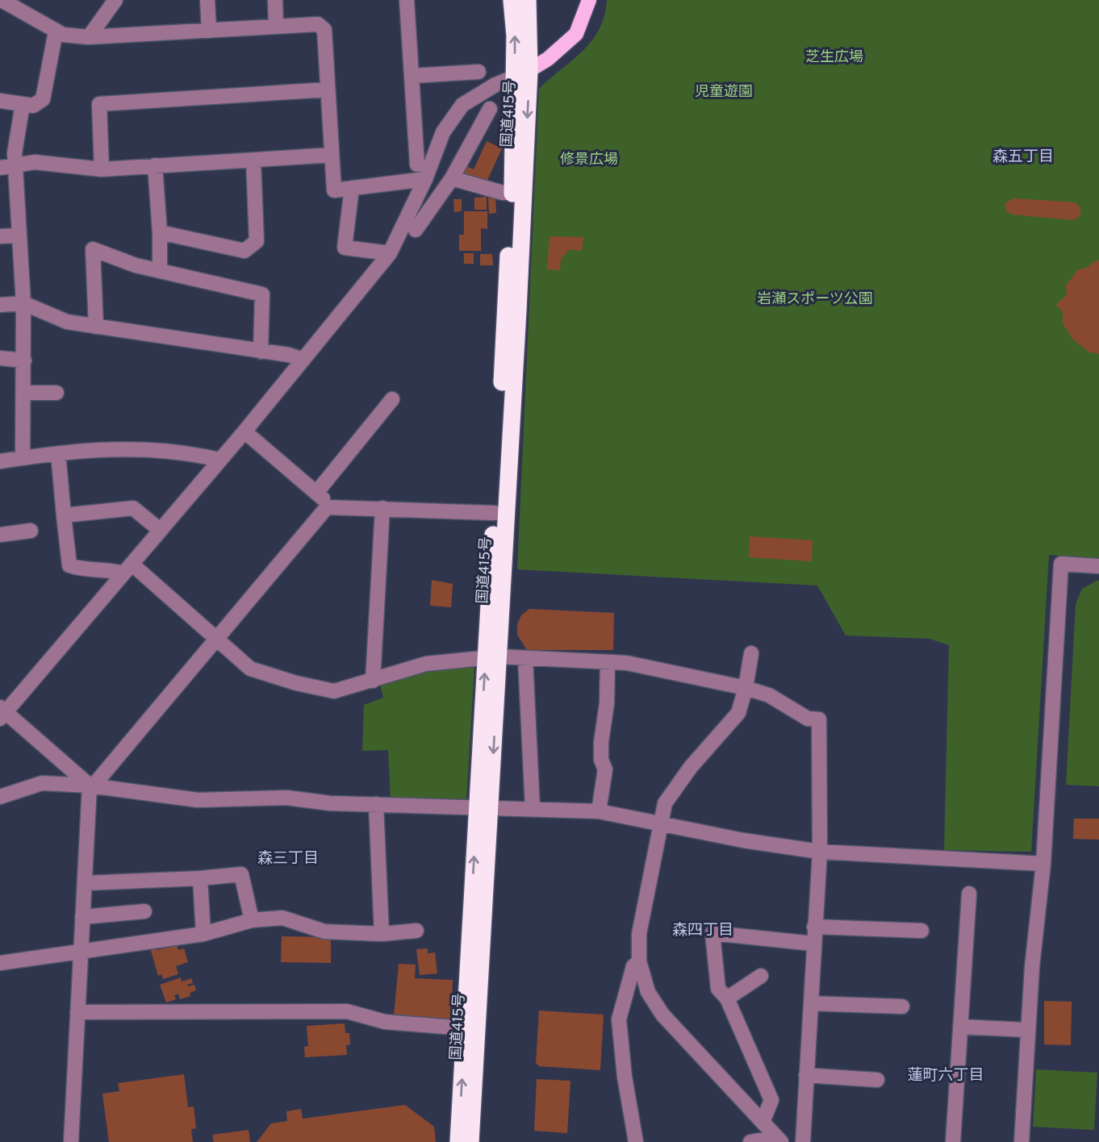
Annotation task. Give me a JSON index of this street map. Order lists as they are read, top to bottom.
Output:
{
  "streets": {
    "highway": ["国道415号"]
  },
  "districts": [
    "森五丁目",
    "森三丁目",
    "森四丁目",
    "蓮町六丁目"
  ],
  "parks": [
    "芝生広場",
    "児童遊園",
    "修景広場",
    "岩瀬スポーツ公園"
  ]
}
